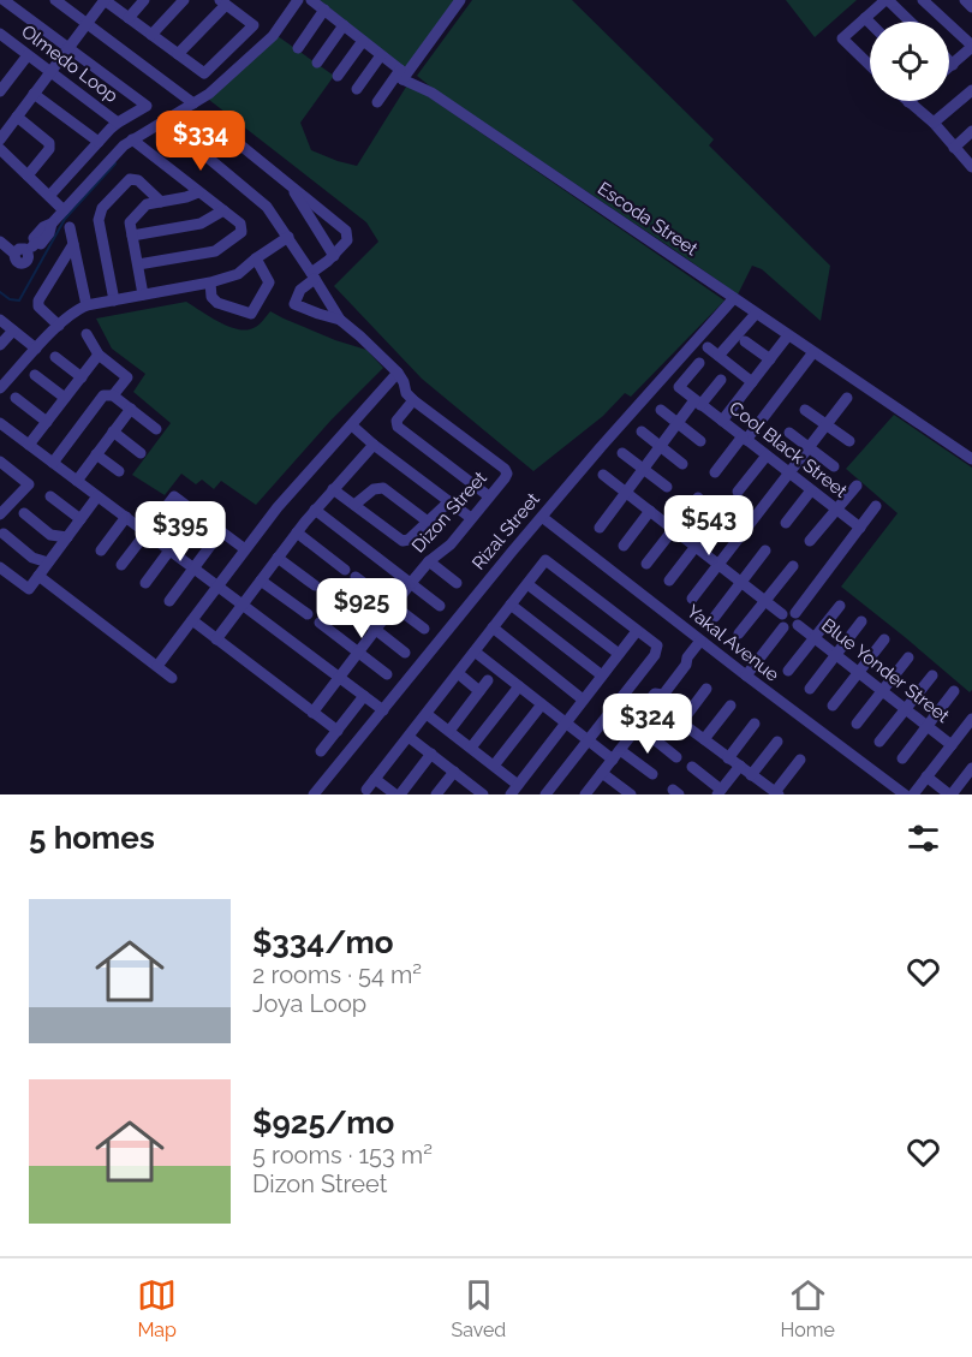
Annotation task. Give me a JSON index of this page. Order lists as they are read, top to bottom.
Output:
{
  "streets": {
    "street": [
      "Olmedo Loop",
      "Escoda Street",
      "Cool Black Street",
      "Dizon Street",
      "Rizal Street",
      "Yakal Avenue",
      "Blue Yonder Street"
    ]
  },
  "crossings": [
    ["Escoda Street", "Rizal Street"],
    ["Rizal Street", "Yakal Avenue"]
  ],
  "page": {
    "price": [
      "$334",
      "$543",
      "$395",
      "$925",
      "$324"
    ],
    "heading": "5 homes",
    "list": [
      {
        "name": "$334/mo",
        "note": "2 rooms · 54 m² · Joya Loop"
      },
      {
        "name": "$925/mo",
        "note": "5 rooms · 153 m² · Dizon Street"
      }
    ],
    "tabs": ["Map", "Saved", "Home"]
  }
}
